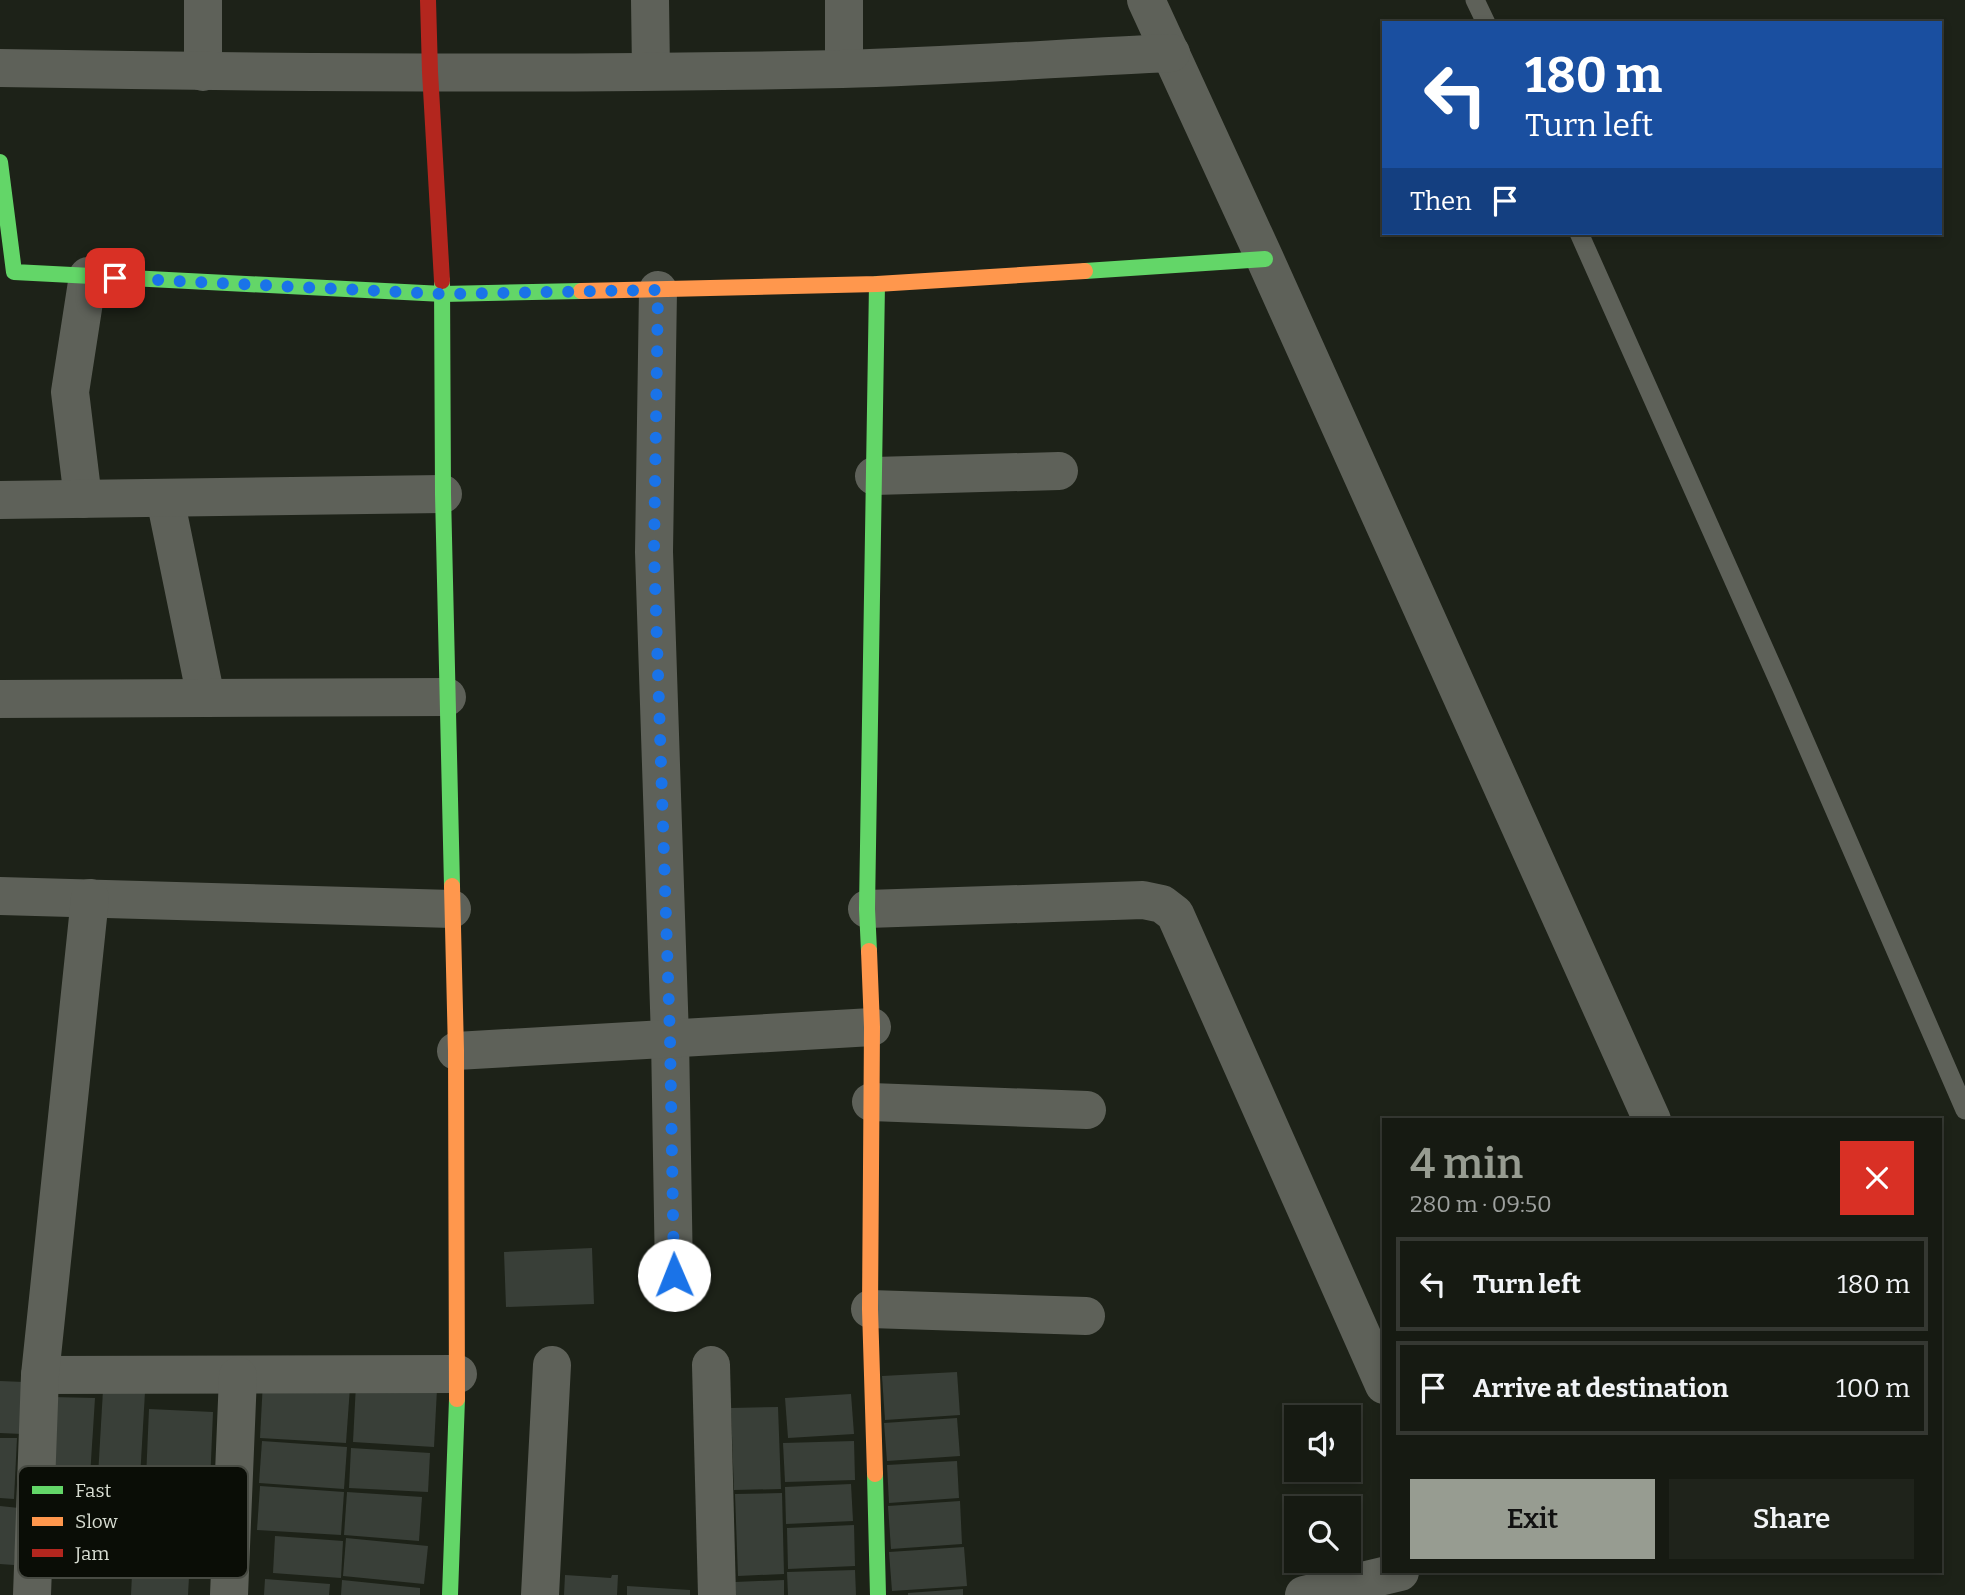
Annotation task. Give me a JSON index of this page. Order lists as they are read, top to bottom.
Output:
{
  "legend": ["Fast", "Slow", "Jam"],
  "page": {
    "turn": ["180 m", "Turn left"],
    "then": "Then",
    "heading": ["4 min", "280 m · 09:50"],
    "list": [
      {
        "name": "Turn left",
        "value": "180 m"
      },
      {
        "name": "Arrive at destination",
        "value": "100 m"
      }
    ],
    "buttons": ["Exit", "Share"]
  }
}
